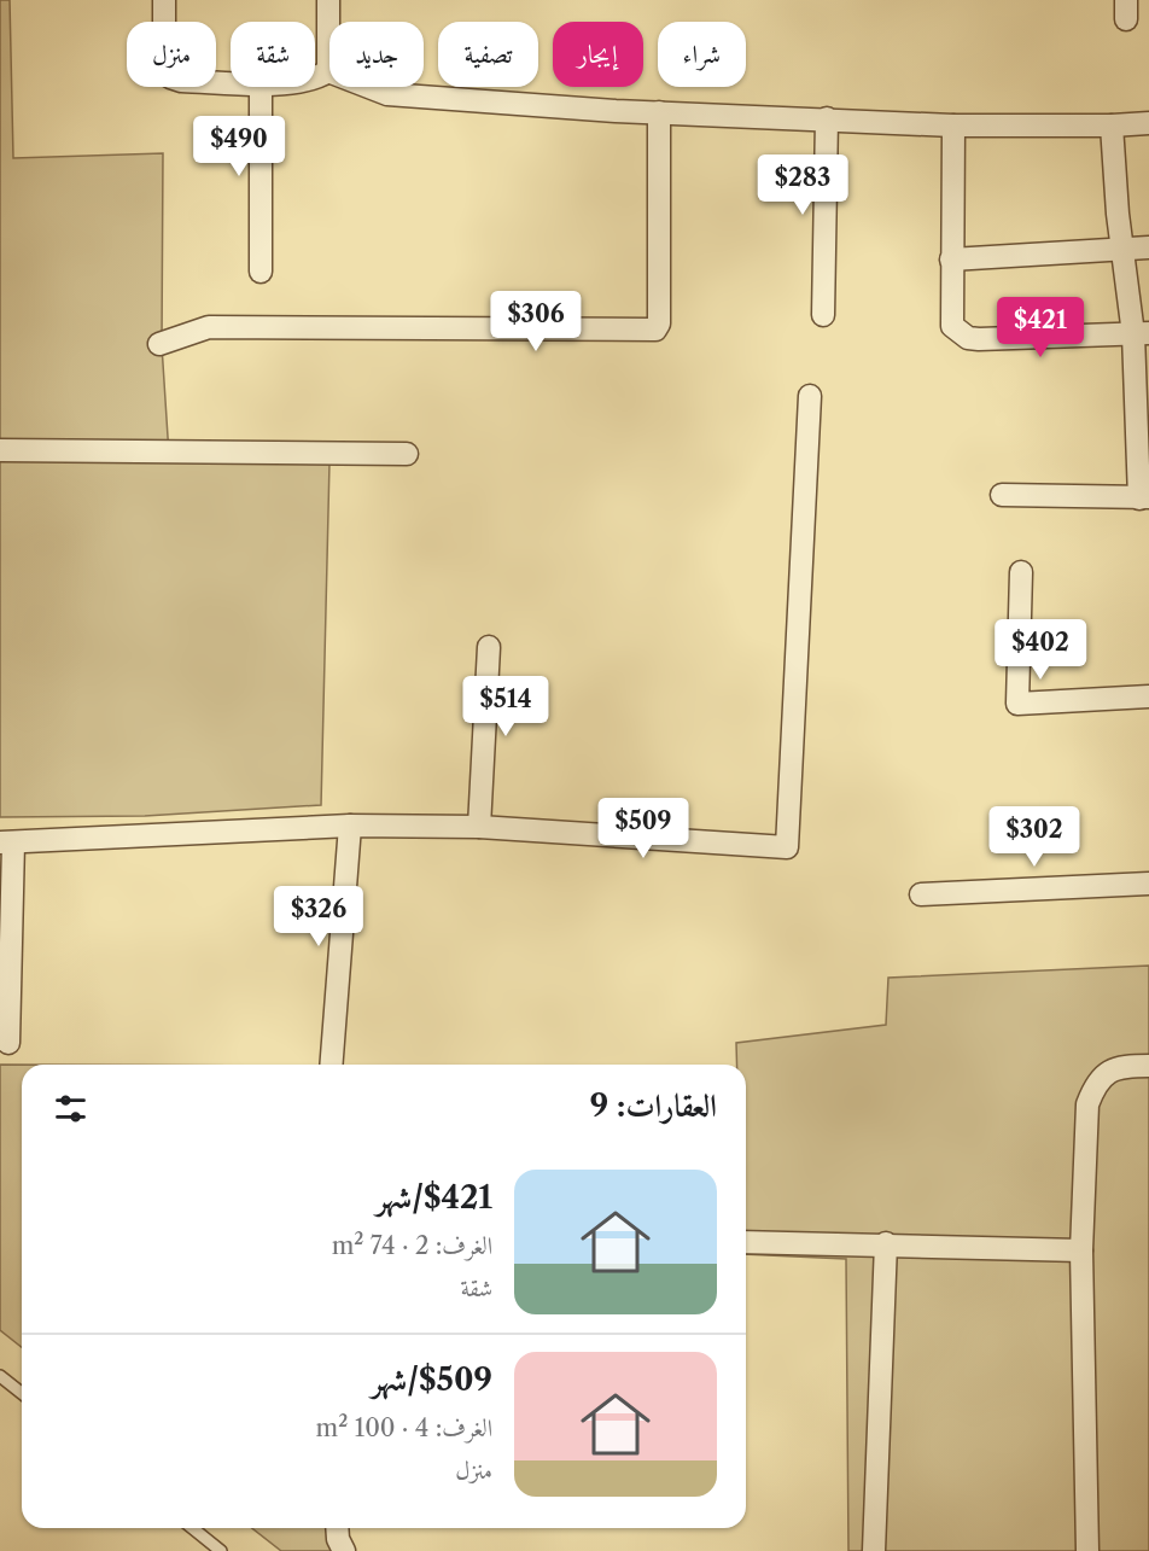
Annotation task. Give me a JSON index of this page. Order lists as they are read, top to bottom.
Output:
{
  "page": {
    "chip": [
      "شراء",
      "إيجار",
      "تصفية",
      "جديد",
      "شقة",
      "منزل"
    ],
    "price": [
      "$490",
      "$283",
      "$306",
      "$421",
      "$402",
      "$514",
      "$509",
      "$302",
      "$326"
    ],
    "heading": "العقارات: 9",
    "list": [
      {
        "name": "$421/شهر",
        "note": "الغرف: 2 · 74 m² · شقة"
      },
      {
        "name": "$509/شهر",
        "note": "الغرف: 4 · 100 m² · منزل"
      }
    ]
  }
}
